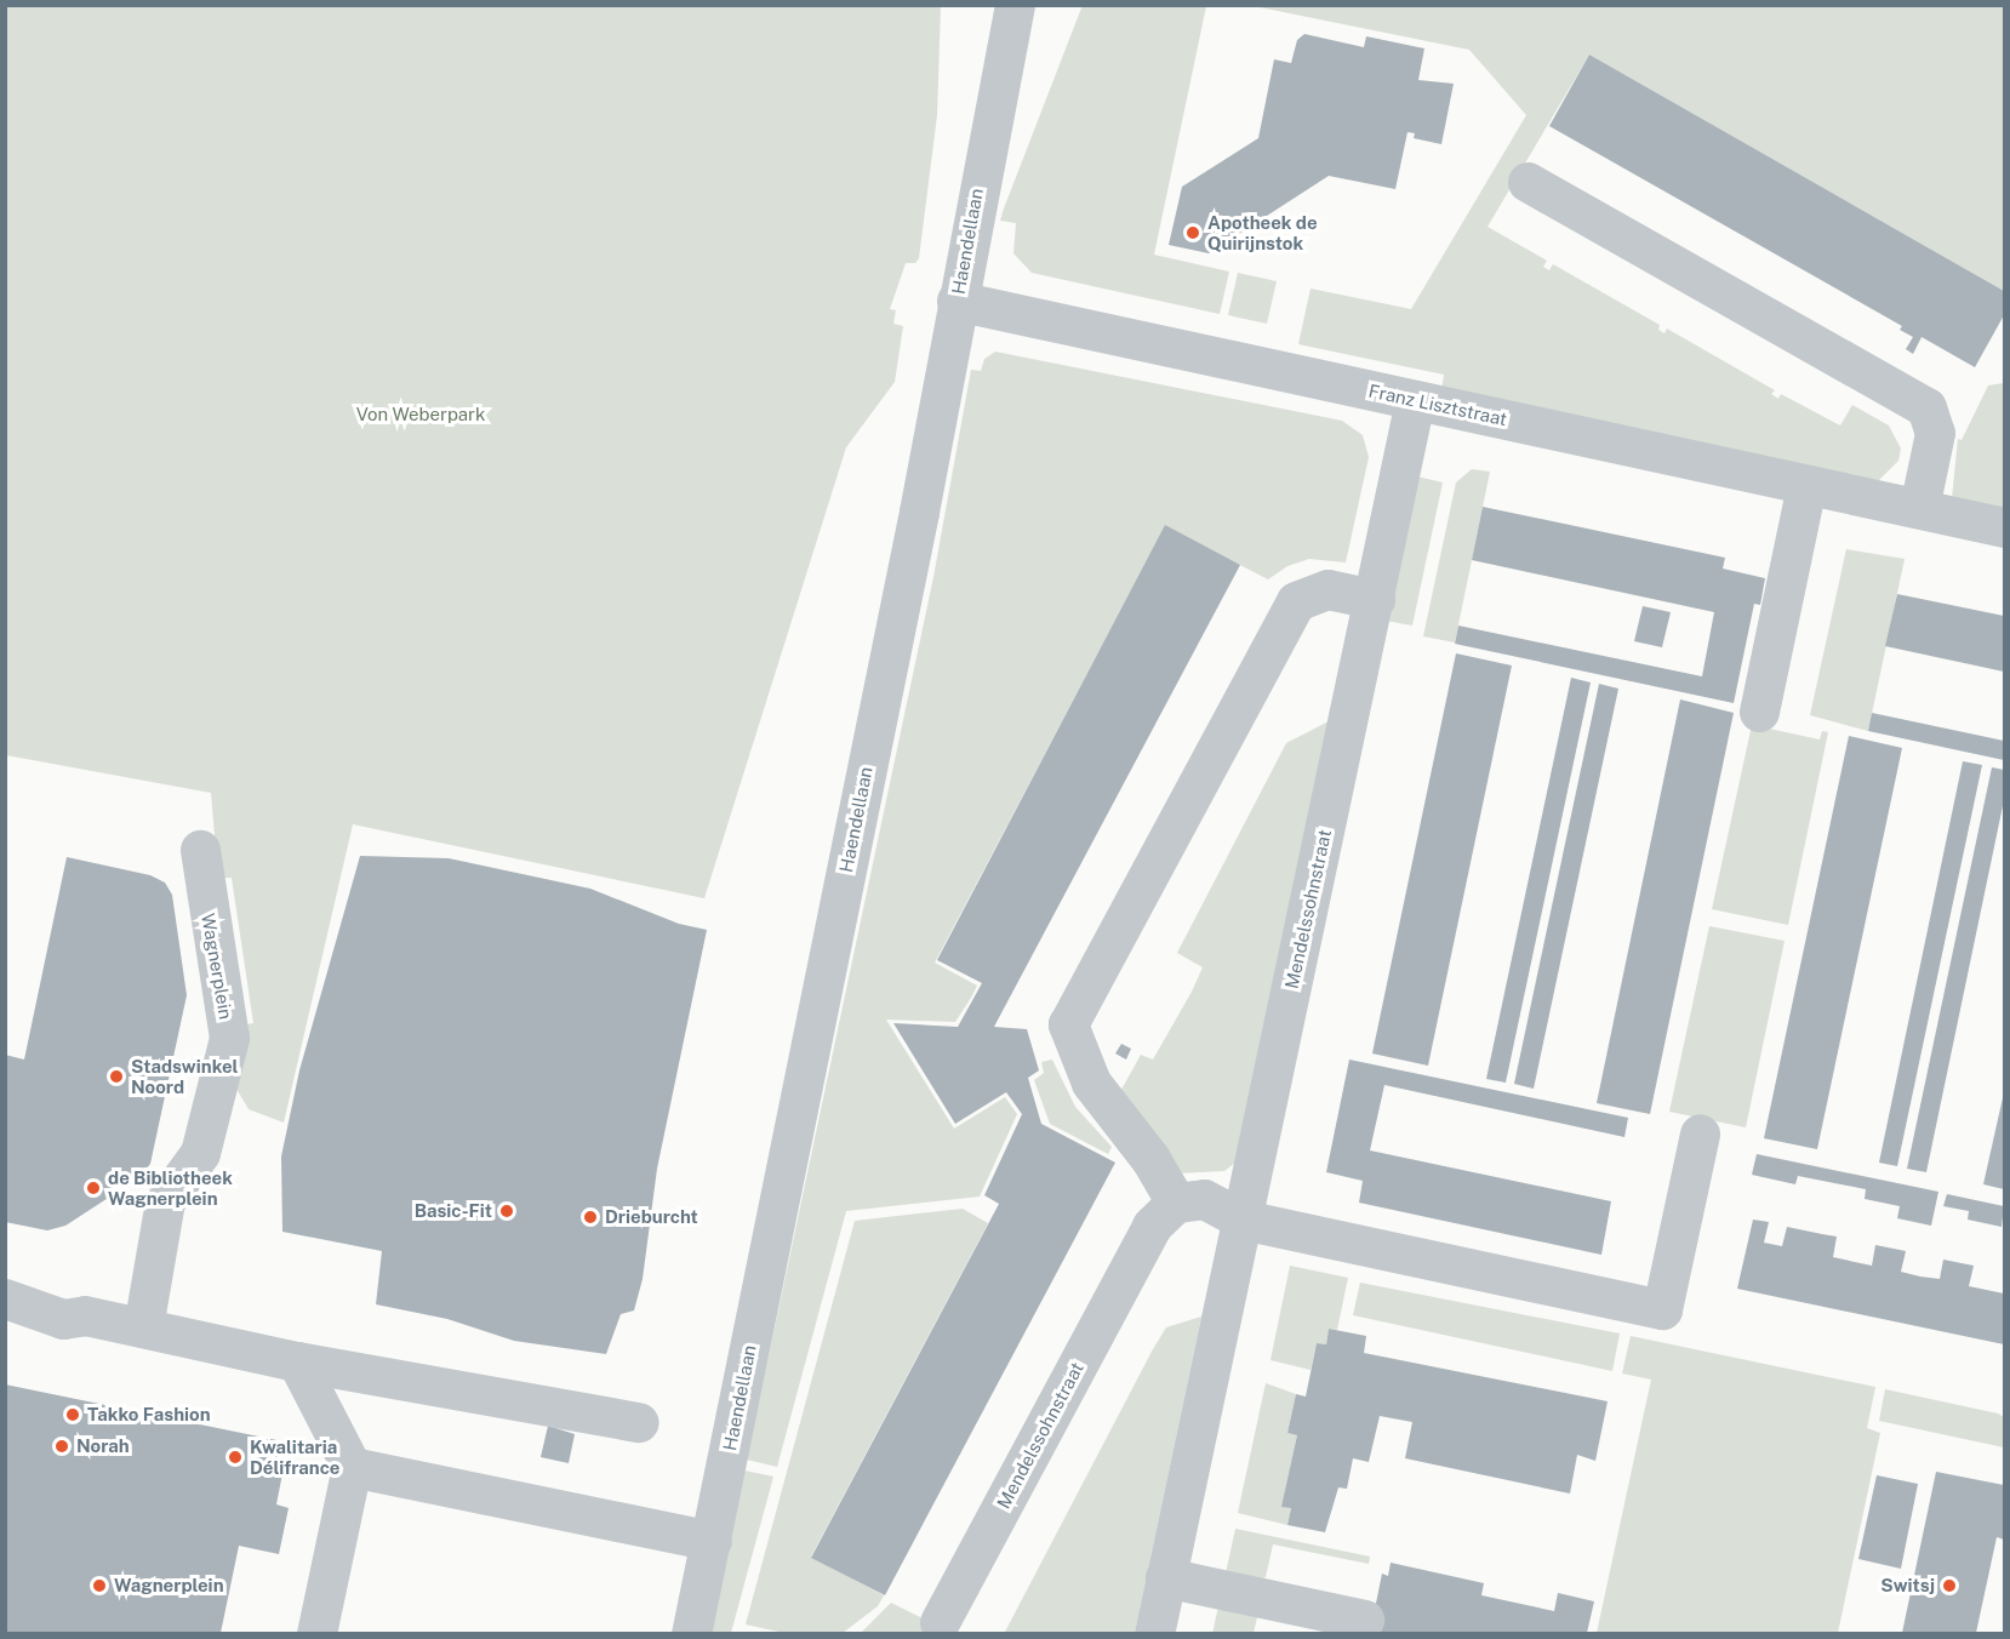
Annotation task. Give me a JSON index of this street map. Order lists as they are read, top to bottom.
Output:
{
  "streets": {
    "street": [
      "Haendellaan",
      "Franz Lisztstraat",
      "Mendelssohnstraat",
      "Wagnerplein"
    ]
  },
  "crossings": [
    ["Haendellaan", "Franz Lisztstraat"],
    ["Franz Lisztstraat", "Mendelssohnstraat"]
  ],
  "parks": ["Von Weberpark"],
  "places": [
    "Apotheek de Quirijnstok",
    "Stadswinkel Noord",
    "de Bibliotheek Wagnerplein",
    "Basic-Fit",
    "Drieburcht",
    "Takko Fashion",
    "Norah",
    "Kwalitaria Délifrance",
    "Wagnerplein",
    "Switsj"
  ]
}
